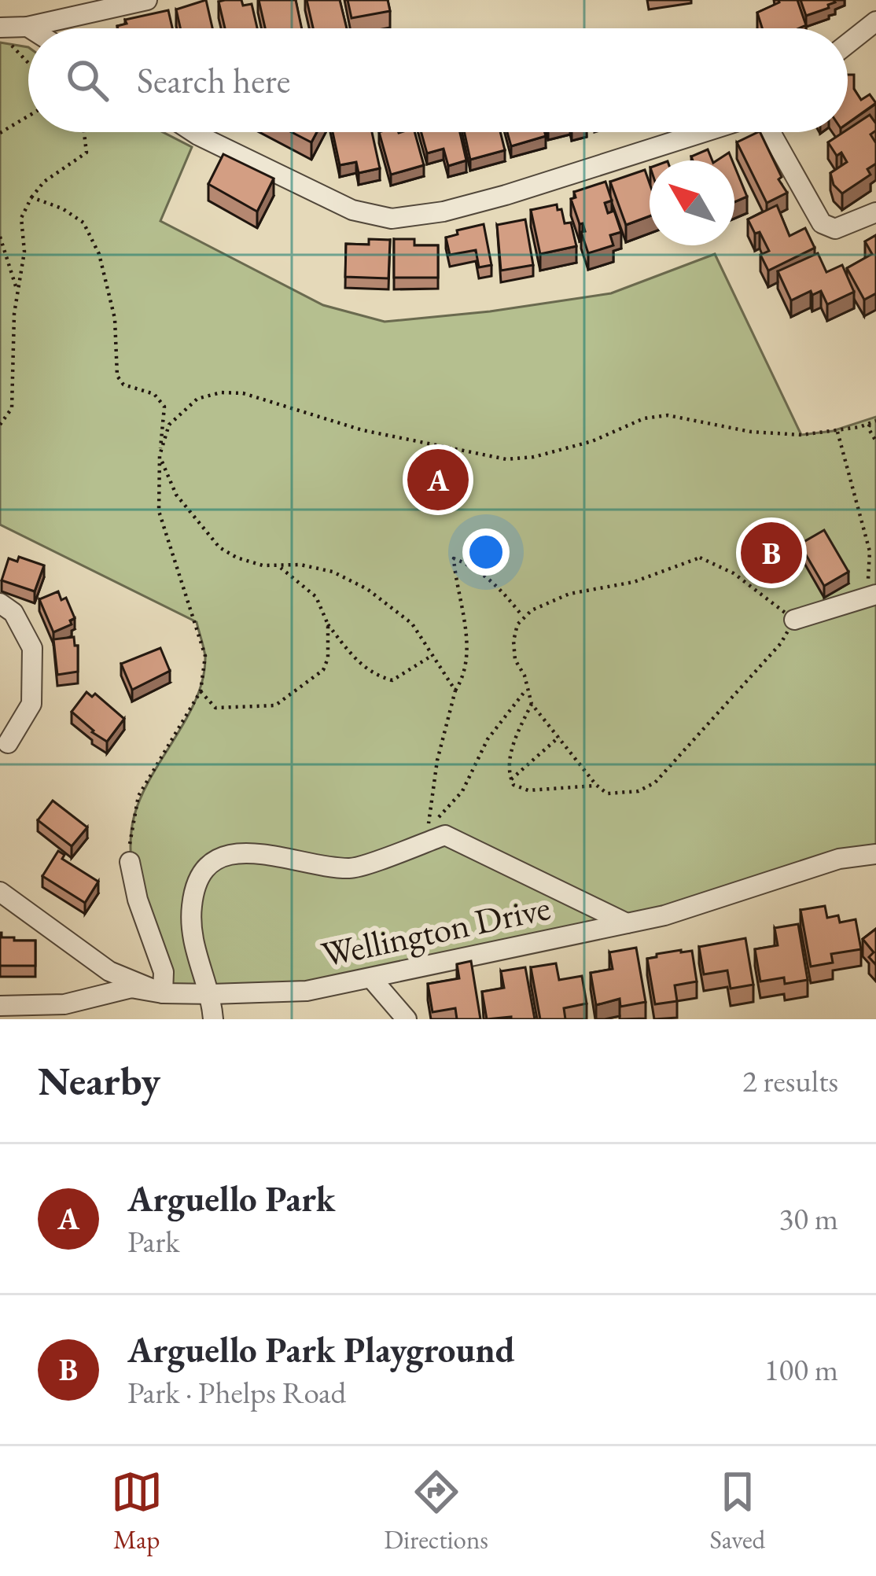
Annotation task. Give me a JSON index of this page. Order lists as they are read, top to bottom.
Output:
{
  "streets": {
    "street": ["Wellington Drive"]
  },
  "north": "top left",
  "page": {
    "search": "Search here",
    "pins": ["A", "B"],
    "heading": ["Nearby", "2 results"],
    "list": [
      {
        "mark": "A",
        "name": "Arguello Park",
        "note": "Park",
        "value": "30 m"
      },
      {
        "mark": "B",
        "name": "Arguello Park Playground",
        "note": "Park · Phelps Road",
        "value": "100 m"
      }
    ],
    "nav": ["Map", "Directions", "Saved"]
  }
}
